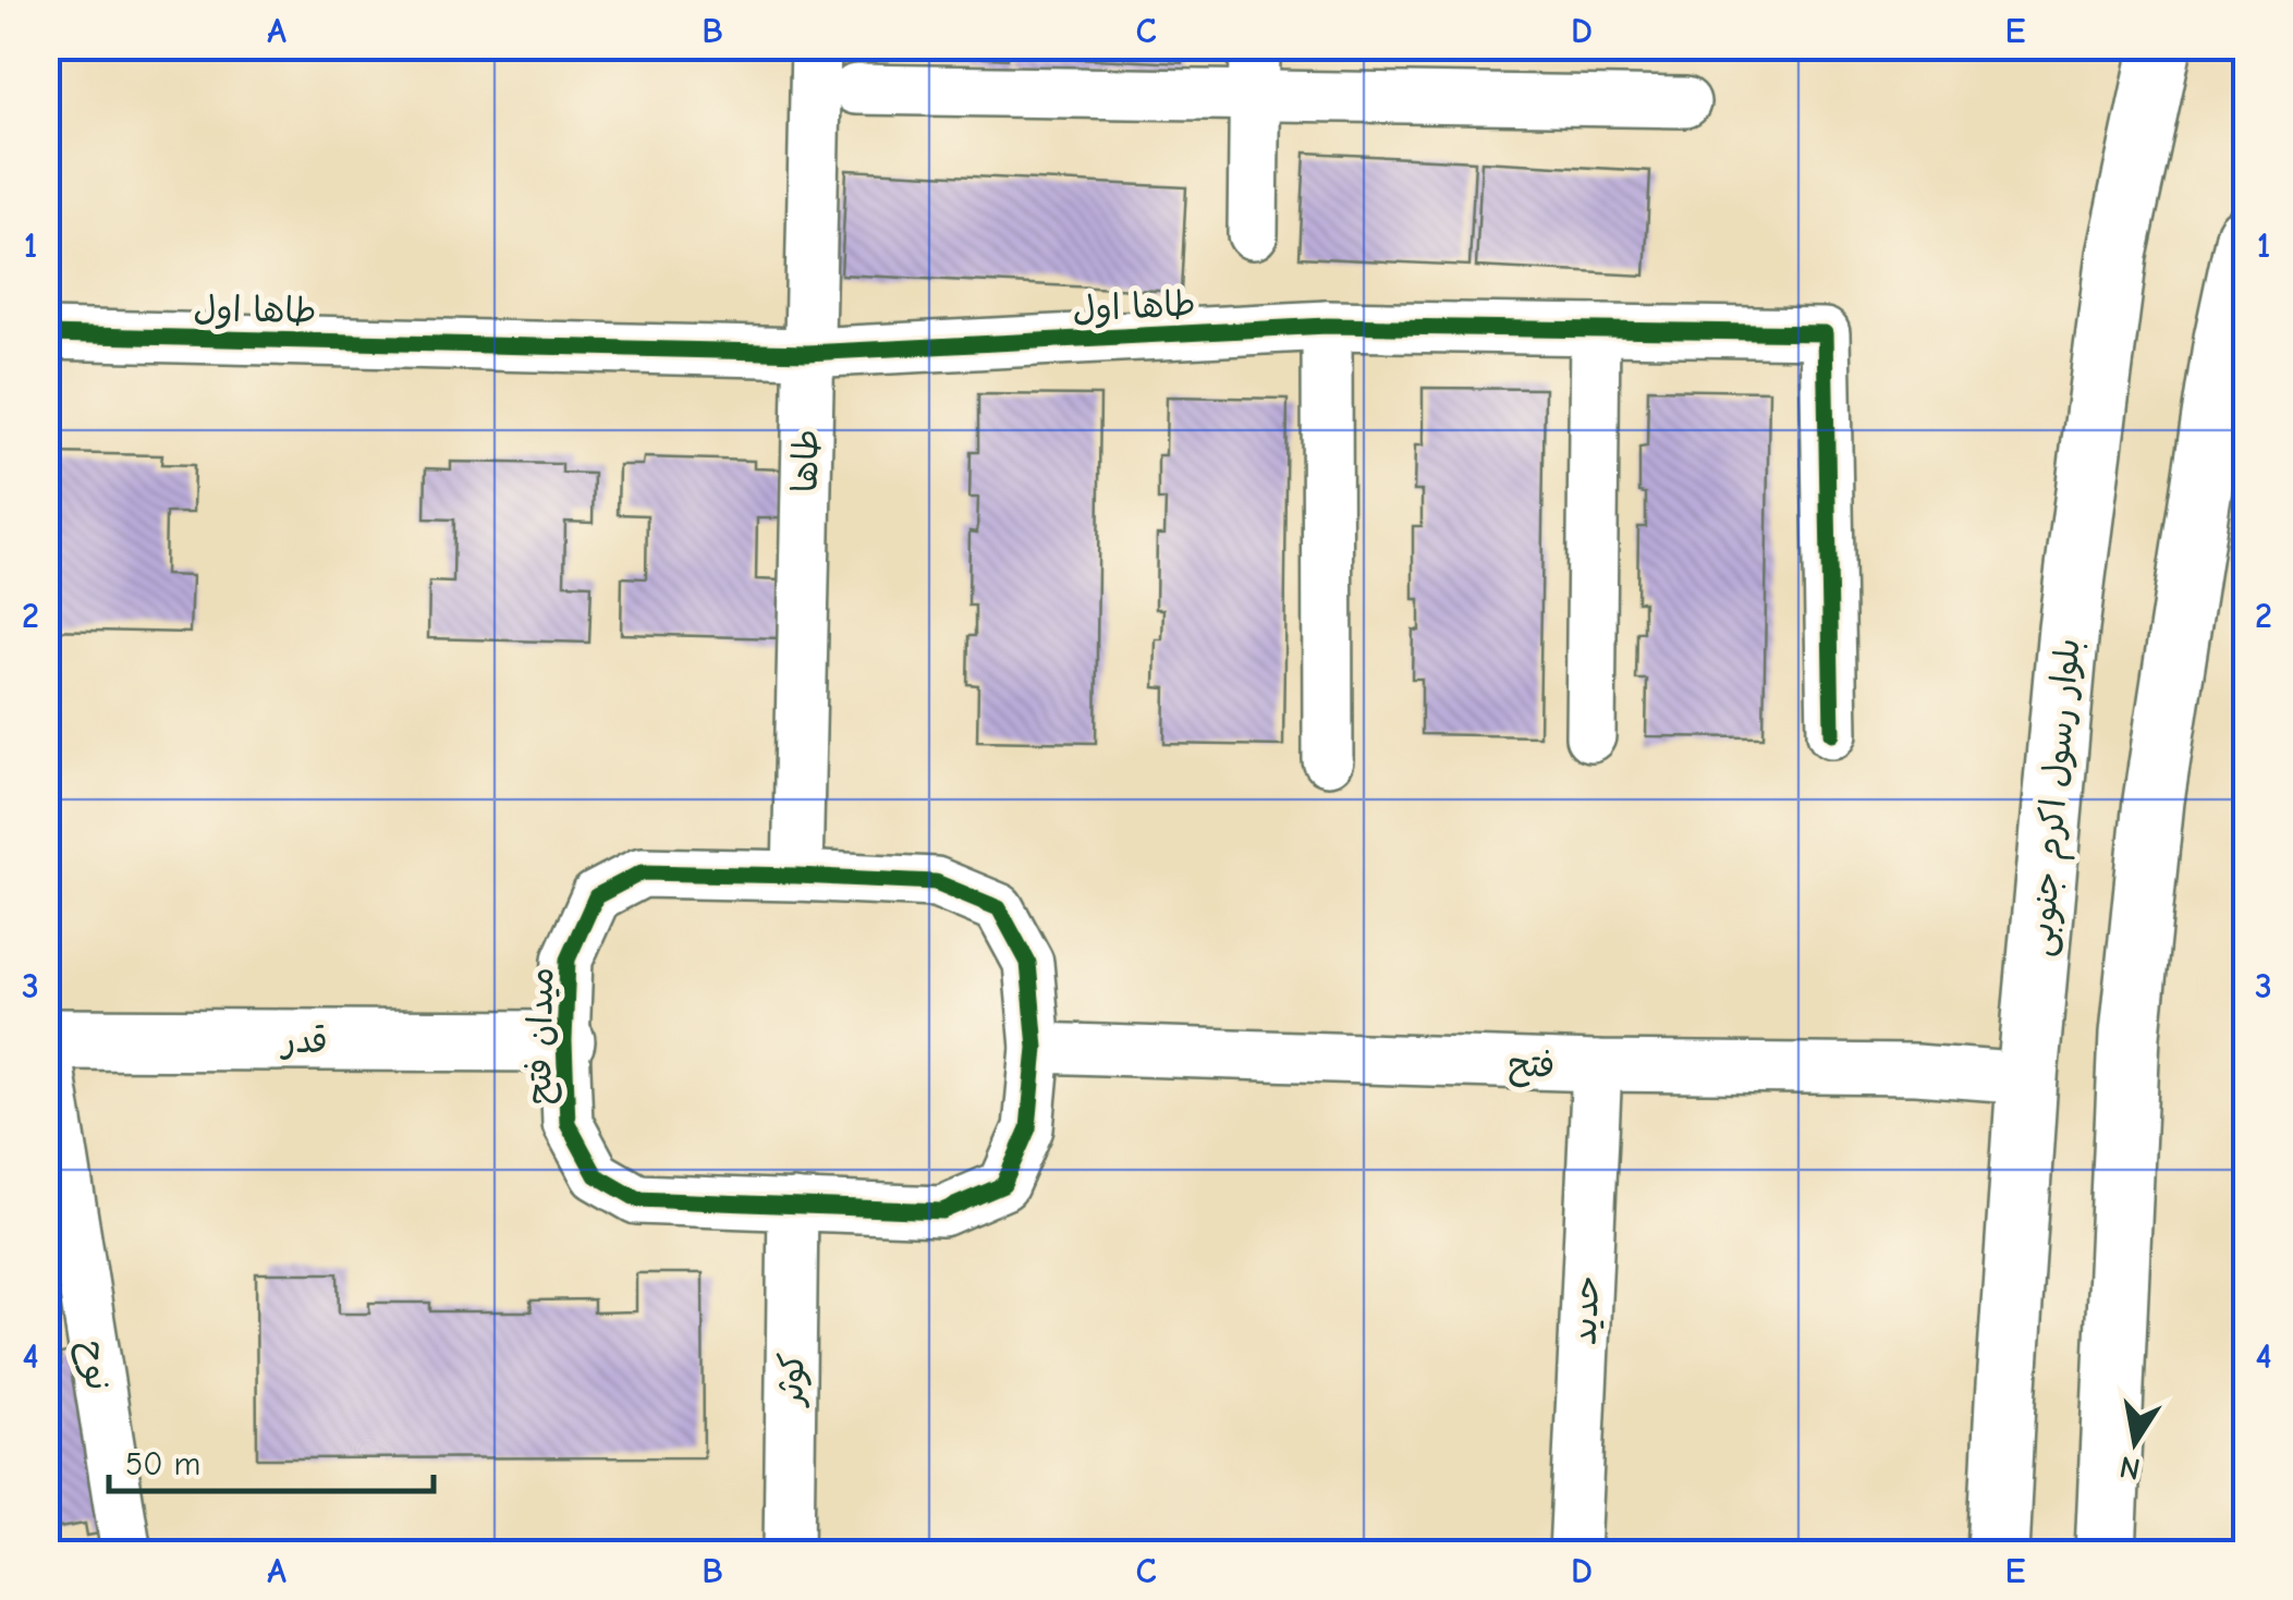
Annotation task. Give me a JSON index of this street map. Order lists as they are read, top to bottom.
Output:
{
  "streets": {
    "main road": ["بلوار رسول اکرم جنوبی", "قدر"],
    "street": [
      "طاها اول",
      "طاها",
      "میدان فتح",
      "فتح",
      "حدید",
      "نوح",
      "کوثر"
    ]
  },
  "crossings": [
    ["طاها اول", "طاها"],
    ["طاها", "میدان فتح"],
    ["بلوار رسول اکرم جنوبی", "فتح"],
    ["میدان فتح", "قدر"],
    ["میدان فتح", "فتح"],
    ["میدان فتح", "کوثر"],
    ["قدر", "نوح"],
    ["فتح", "حدید"]
  ],
  "scale_bar": "50 m",
  "north": "bottom",
  "grid": {
    "columns": [
      "A",
      "B",
      "C",
      "D",
      "E"
    ],
    "rows": [
      "1",
      "2",
      "3",
      "4"
    ]
  }
}
